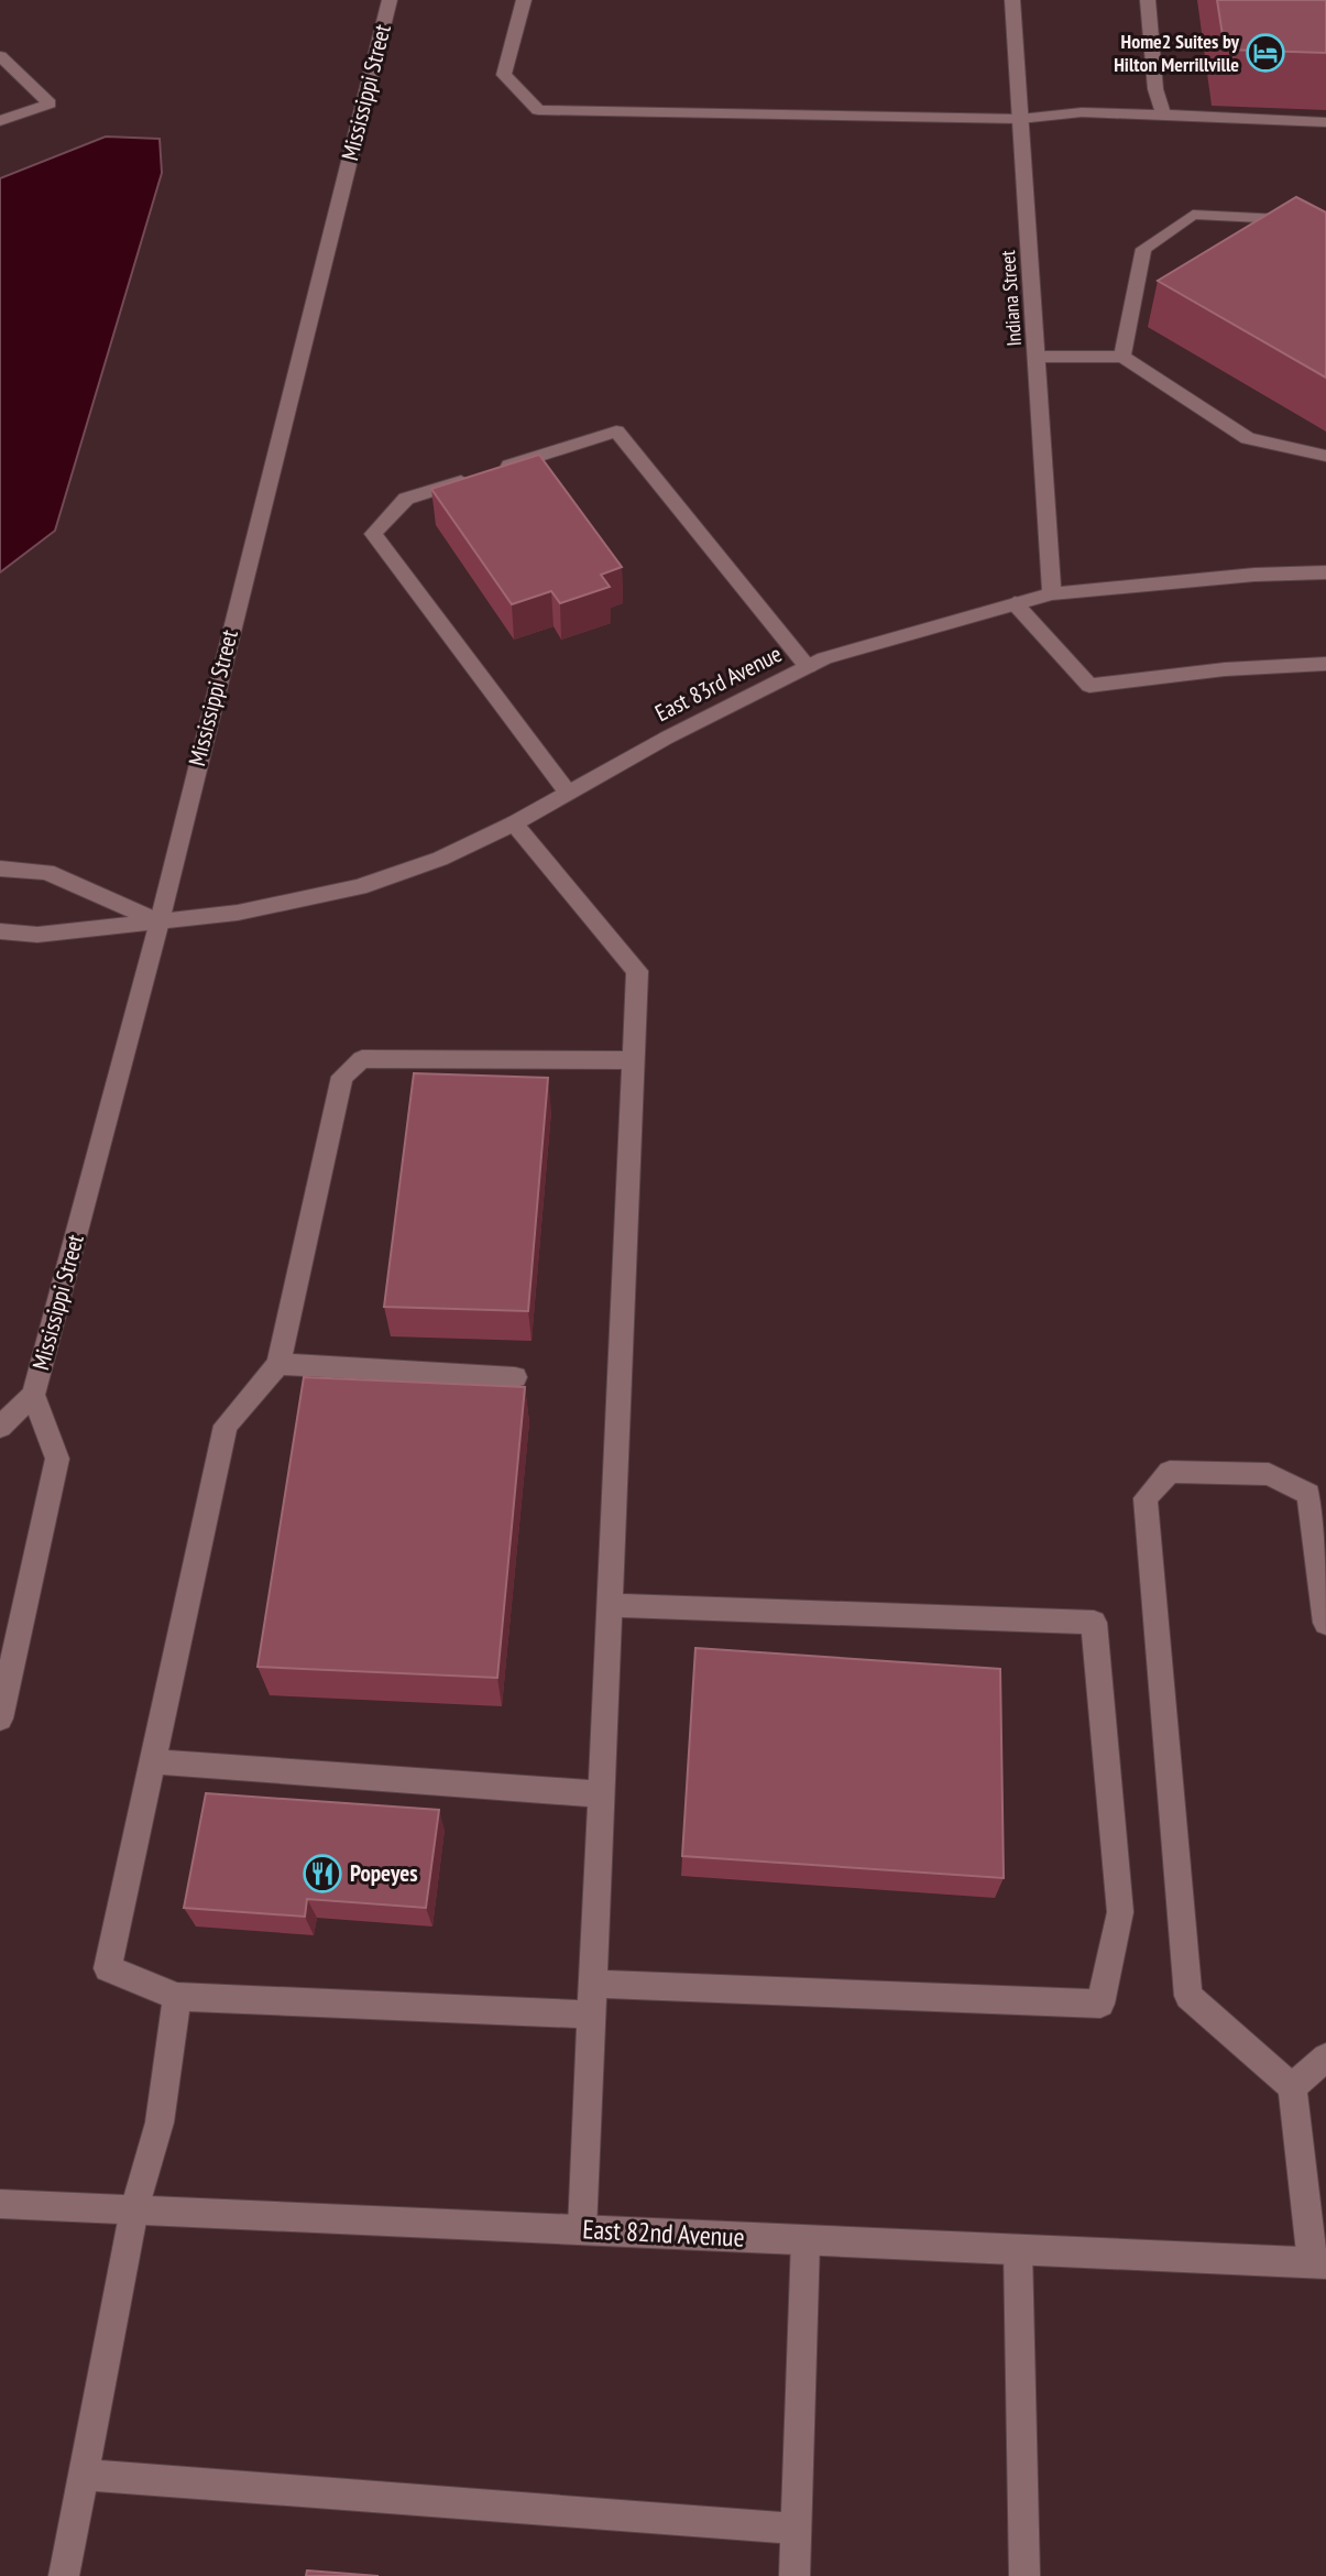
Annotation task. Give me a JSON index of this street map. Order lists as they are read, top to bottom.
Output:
{
  "streets": {
    "street": [
      "Mississippi Street",
      "Indiana Street",
      "East 83rd Avenue",
      "East 82nd Avenue"
    ]
  },
  "crossings": [
    ["Mississippi Street", "East 83rd Avenue"],
    ["Indiana Street", "East 83rd Avenue"]
  ],
  "places": {
    "hotel": ["Home2 Suites by Hilton Merrillville"],
    "restaurant": ["Popeyes"]
  }
}
